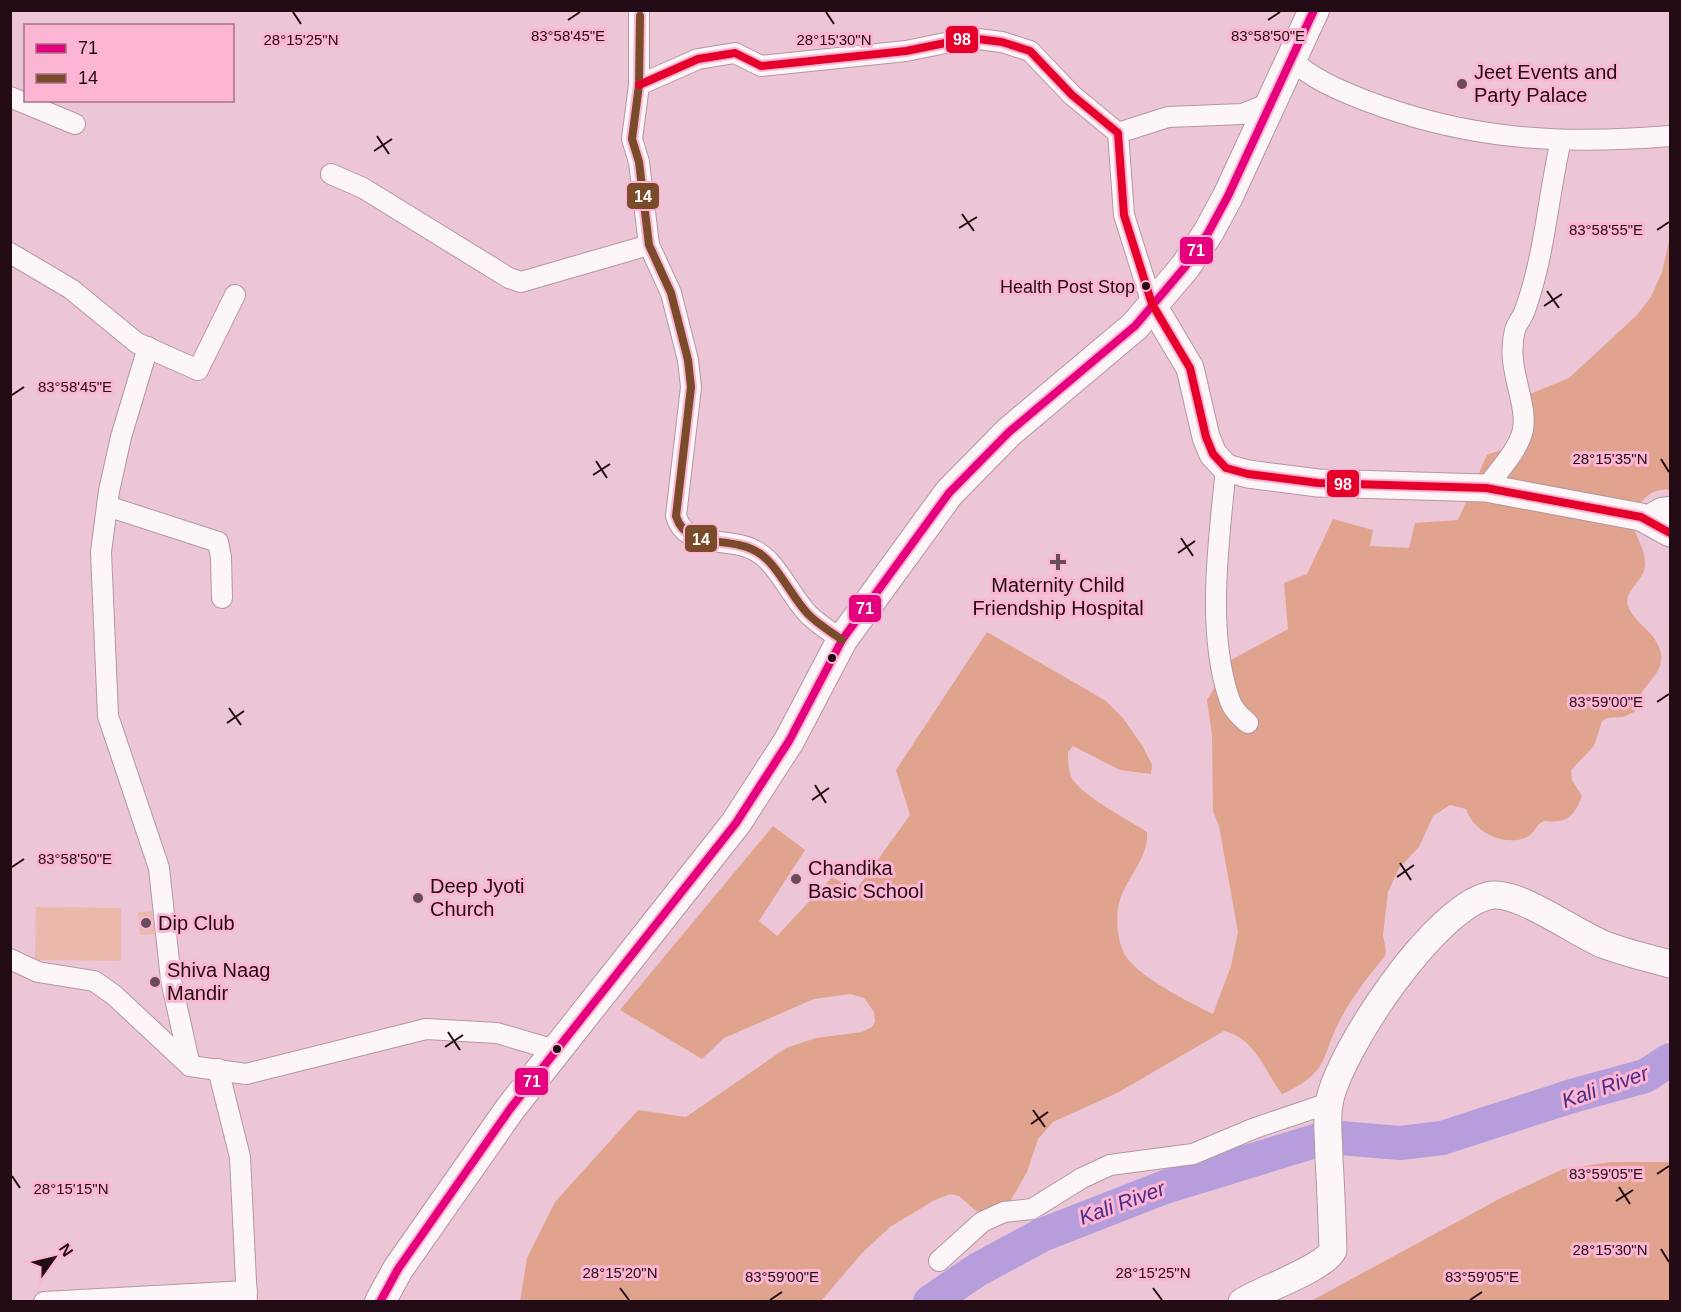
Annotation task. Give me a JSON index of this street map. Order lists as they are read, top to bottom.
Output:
{
  "water": ["Kali River"],
  "places": {
    "other": [
      "Jeet Events and Party Palace",
      "Health Post Stop",
      "Chandika Basic School",
      "Deep Jyoti Church",
      "Dip Club",
      "Shiva Naag Mandir"
    ],
    "health": ["Maternity Child Friendship Hospital"]
  },
  "lines": ["transit line 71", "transit line 14", "transit line 98"],
  "legend": ["71", "14"],
  "north": "top right",
  "coordinates": [
    "83°58'50\"E",
    "83°58'45\"E",
    "28°15'25\"N",
    "28°15'30\"N",
    "83°58'55\"E",
    "28°15'35\"N",
    "83°59'00\"E",
    "83°59'05\"E",
    "28°15'15\"N",
    "28°15'20\"N"
  ]
}
